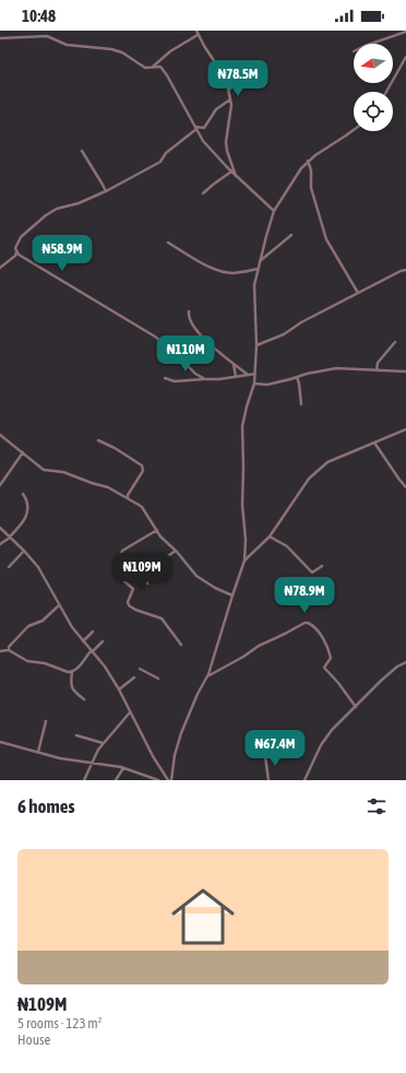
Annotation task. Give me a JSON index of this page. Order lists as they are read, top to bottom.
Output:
{
  "north": "left",
  "page": {
    "status": "10:48",
    "price": [
      "₦78.5M",
      "₦58.9M",
      "₦110M",
      "₦109M",
      "₦78.9M",
      "₦67.4M"
    ],
    "heading": "6 homes",
    "list": [
      {
        "name": "₦109M",
        "note": "5 rooms · 123 m² · House"
      }
    ]
  }
}
